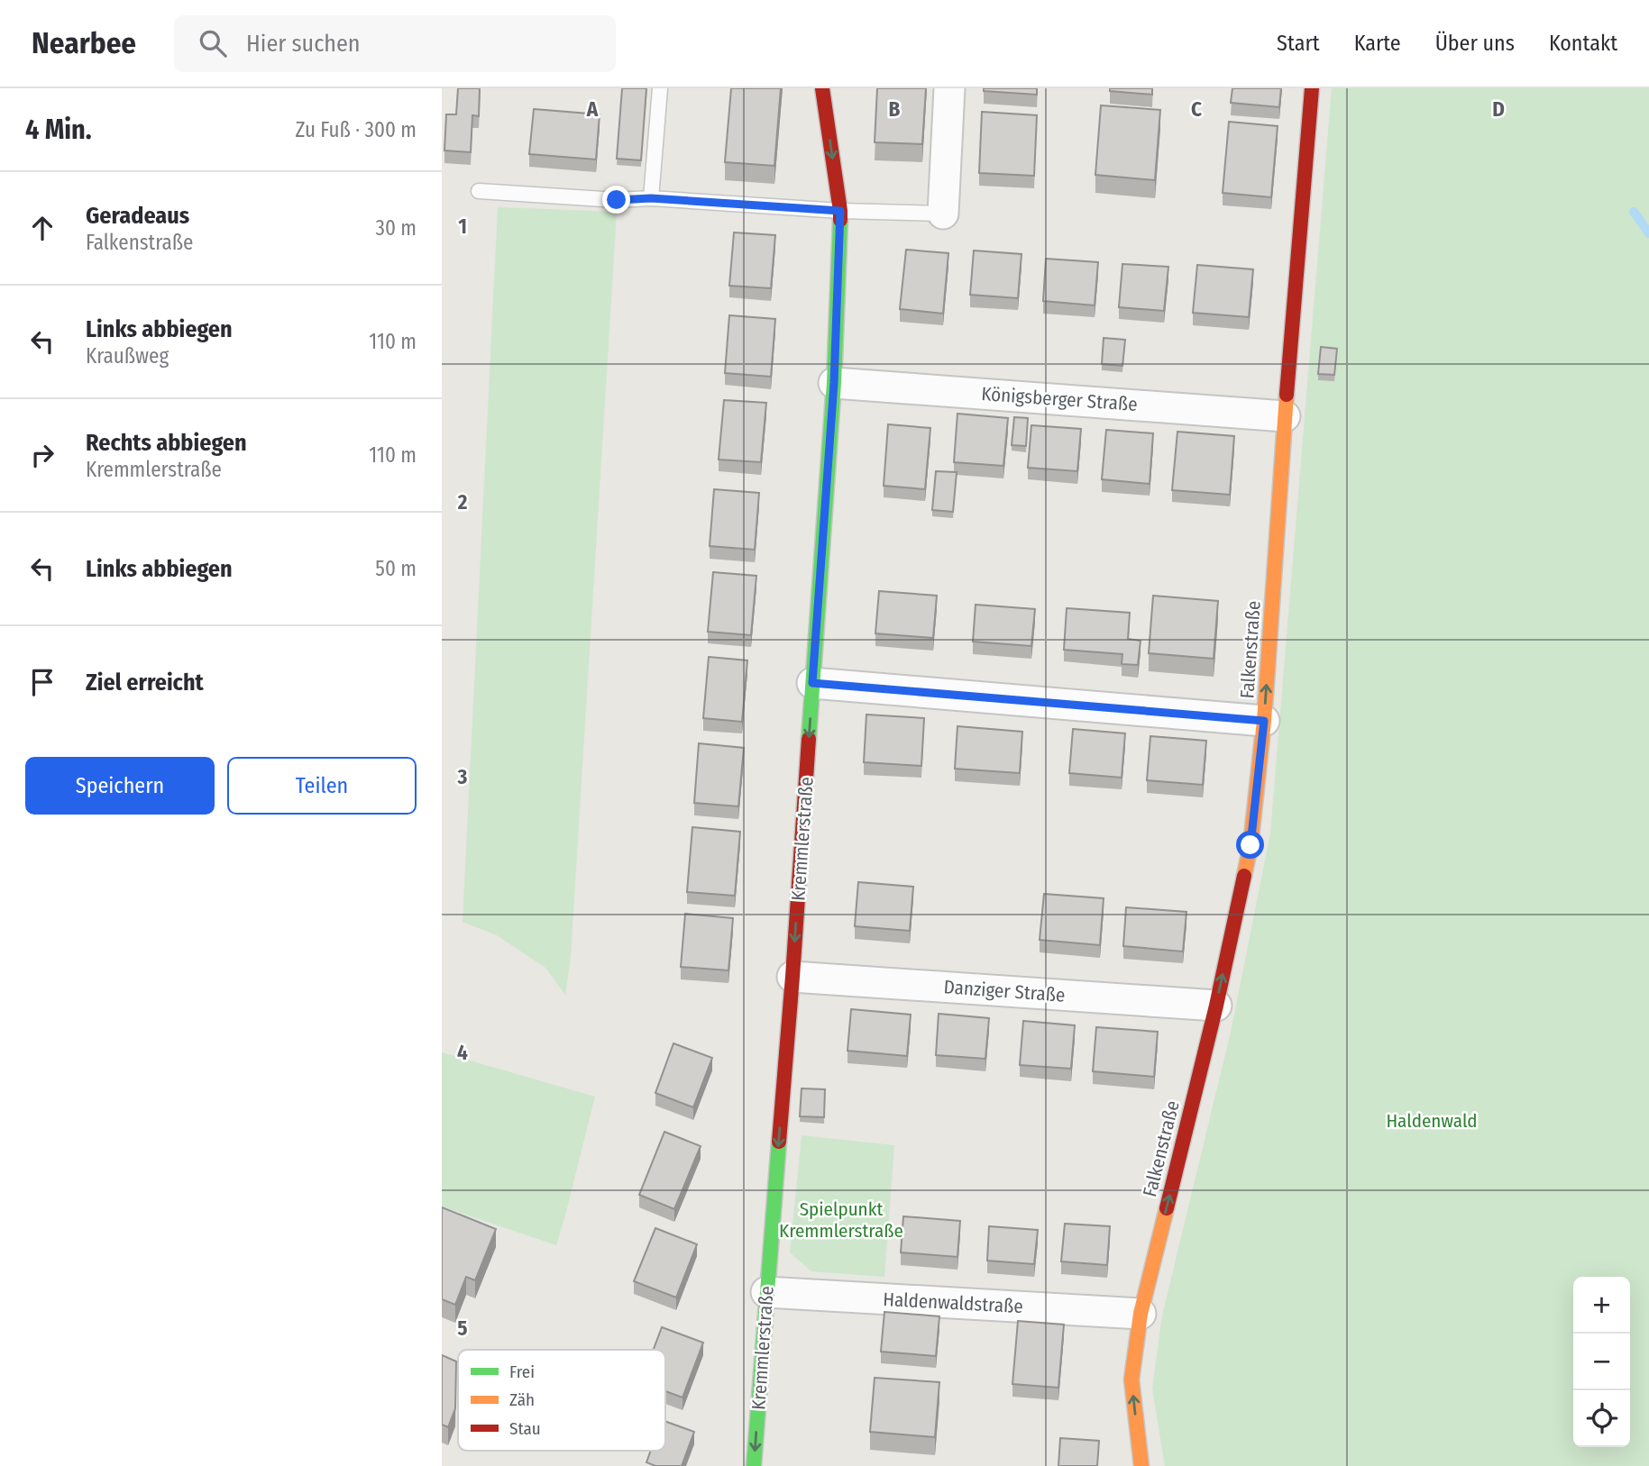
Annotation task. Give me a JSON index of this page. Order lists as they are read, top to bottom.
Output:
{
  "streets": {
    "street": [
      "Königsberger Straße",
      "Falkenstraße",
      "Kremmlerstraße",
      "Danziger Straße",
      "Haldenwaldstraße"
    ]
  },
  "crossings": [
    ["Königsberger Straße", "Falkenstraße"],
    ["Königsberger Straße", "Kremmlerstraße"],
    ["Falkenstraße", "Danziger Straße"],
    ["Falkenstraße", "Haldenwaldstraße"],
    ["Kremmlerstraße", "Danziger Straße"],
    ["Kremmlerstraße", "Haldenwaldstraße"]
  ],
  "one_way": ["Falkenstraße", "Kremmlerstraße"],
  "parks": ["Haldenwald", "Spielpunkt Kremmlerstraße"],
  "legend": ["Frei", "Zäh", "Stau"],
  "page": {
    "header": "Nearbee",
    "search": "Hier suchen",
    "nav": [
      "Start",
      "Karte",
      "Über uns",
      "Kontakt"
    ],
    "heading": ["4 Min.", "Zu Fuß · 300 m"],
    "list": [
      ["Geradeaus", "Falkenstraße", "30 m"],
      ["Links abbiegen", "Kraußweg", "110 m"],
      ["Rechts abbiegen", "Kremmlerstraße", "110 m"],
      ["Links abbiegen", "50 m"],
      "Ziel erreicht"
    ],
    "buttons": ["Speichern", "Teilen"],
    "map_buttons": ["+", "−"]
  },
  "grid": {
    "columns": [
      "A",
      "B",
      "C",
      "D"
    ],
    "rows": [
      "1",
      "2",
      "3",
      "4",
      "5"
    ]
  }
}
